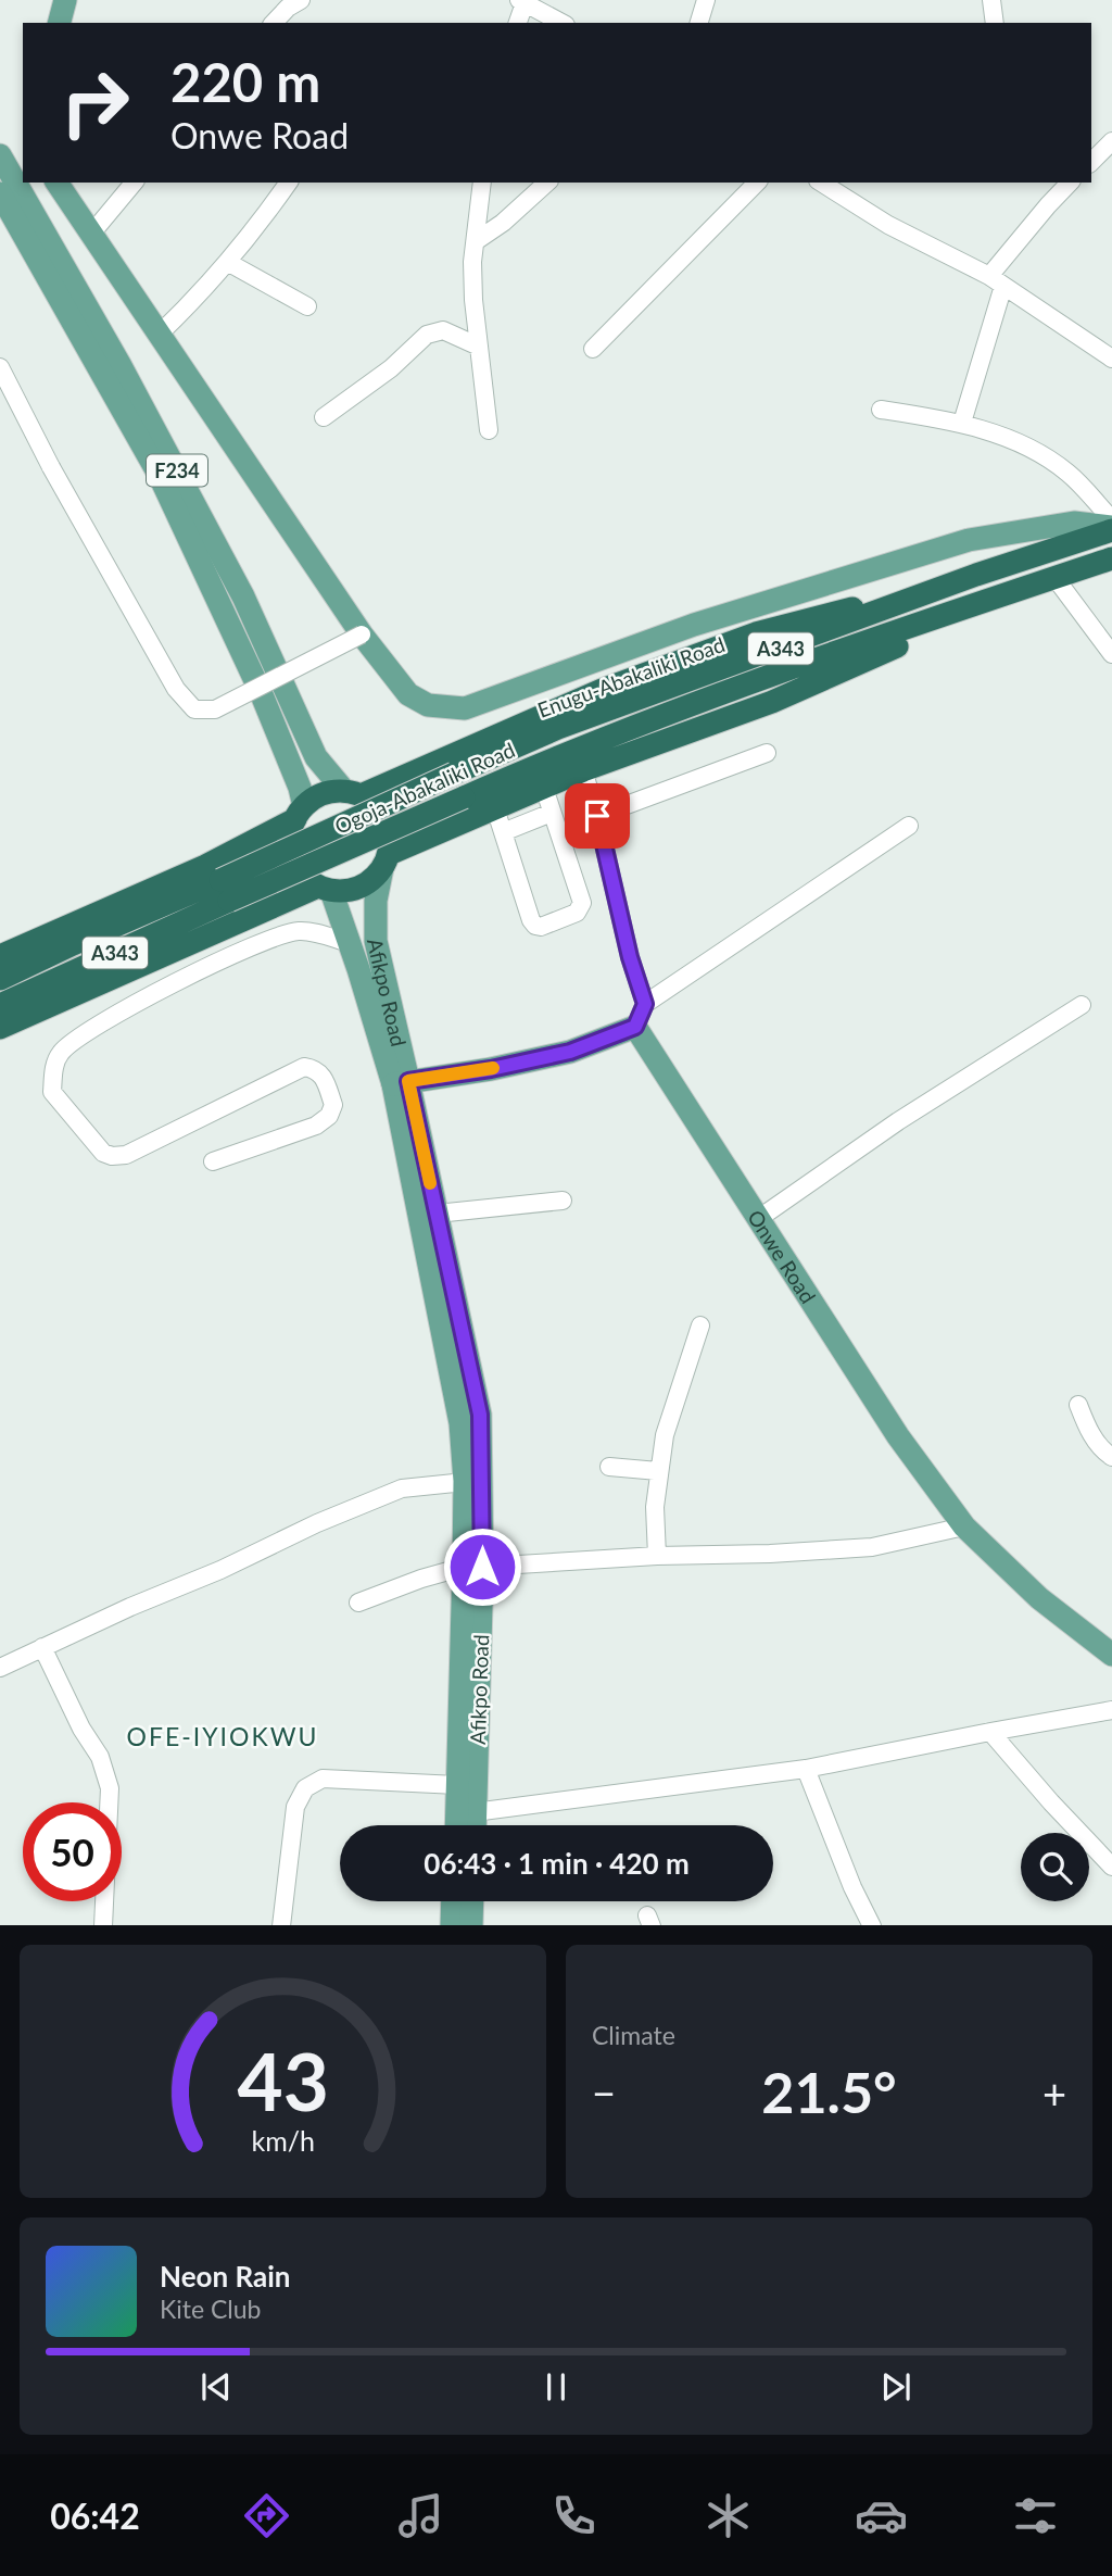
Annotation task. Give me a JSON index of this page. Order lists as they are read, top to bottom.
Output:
{
  "streets": {
    "highway": ["A343", "Enugu-Abakaliki Road", "Ogoja-Abakaliki Road"],
    "main road": ["F234", "Afikpo Road", "Onwe Road"]
  },
  "crossings": [
    ["F234", "Afikpo Road"],
    ["A343", "Ogoja-Abakaliki Road"],
    ["Enugu-Abakaliki Road", "Ogoja-Abakaliki Road"]
  ],
  "districts": ["OFE-IYIOKWU"],
  "page": {
    "turn": ["220 m", "Onwe Road"],
    "limit": "50",
    "trip": "06:43 · 1 min · 420 m",
    "tile": "Climate",
    "heat": ["−", "21.5°", "+"],
    "song": ["Neon Rain", "Kite Club"],
    "tabs": "06:42",
    "gauge": ["43", "km/h"]
  }
}
